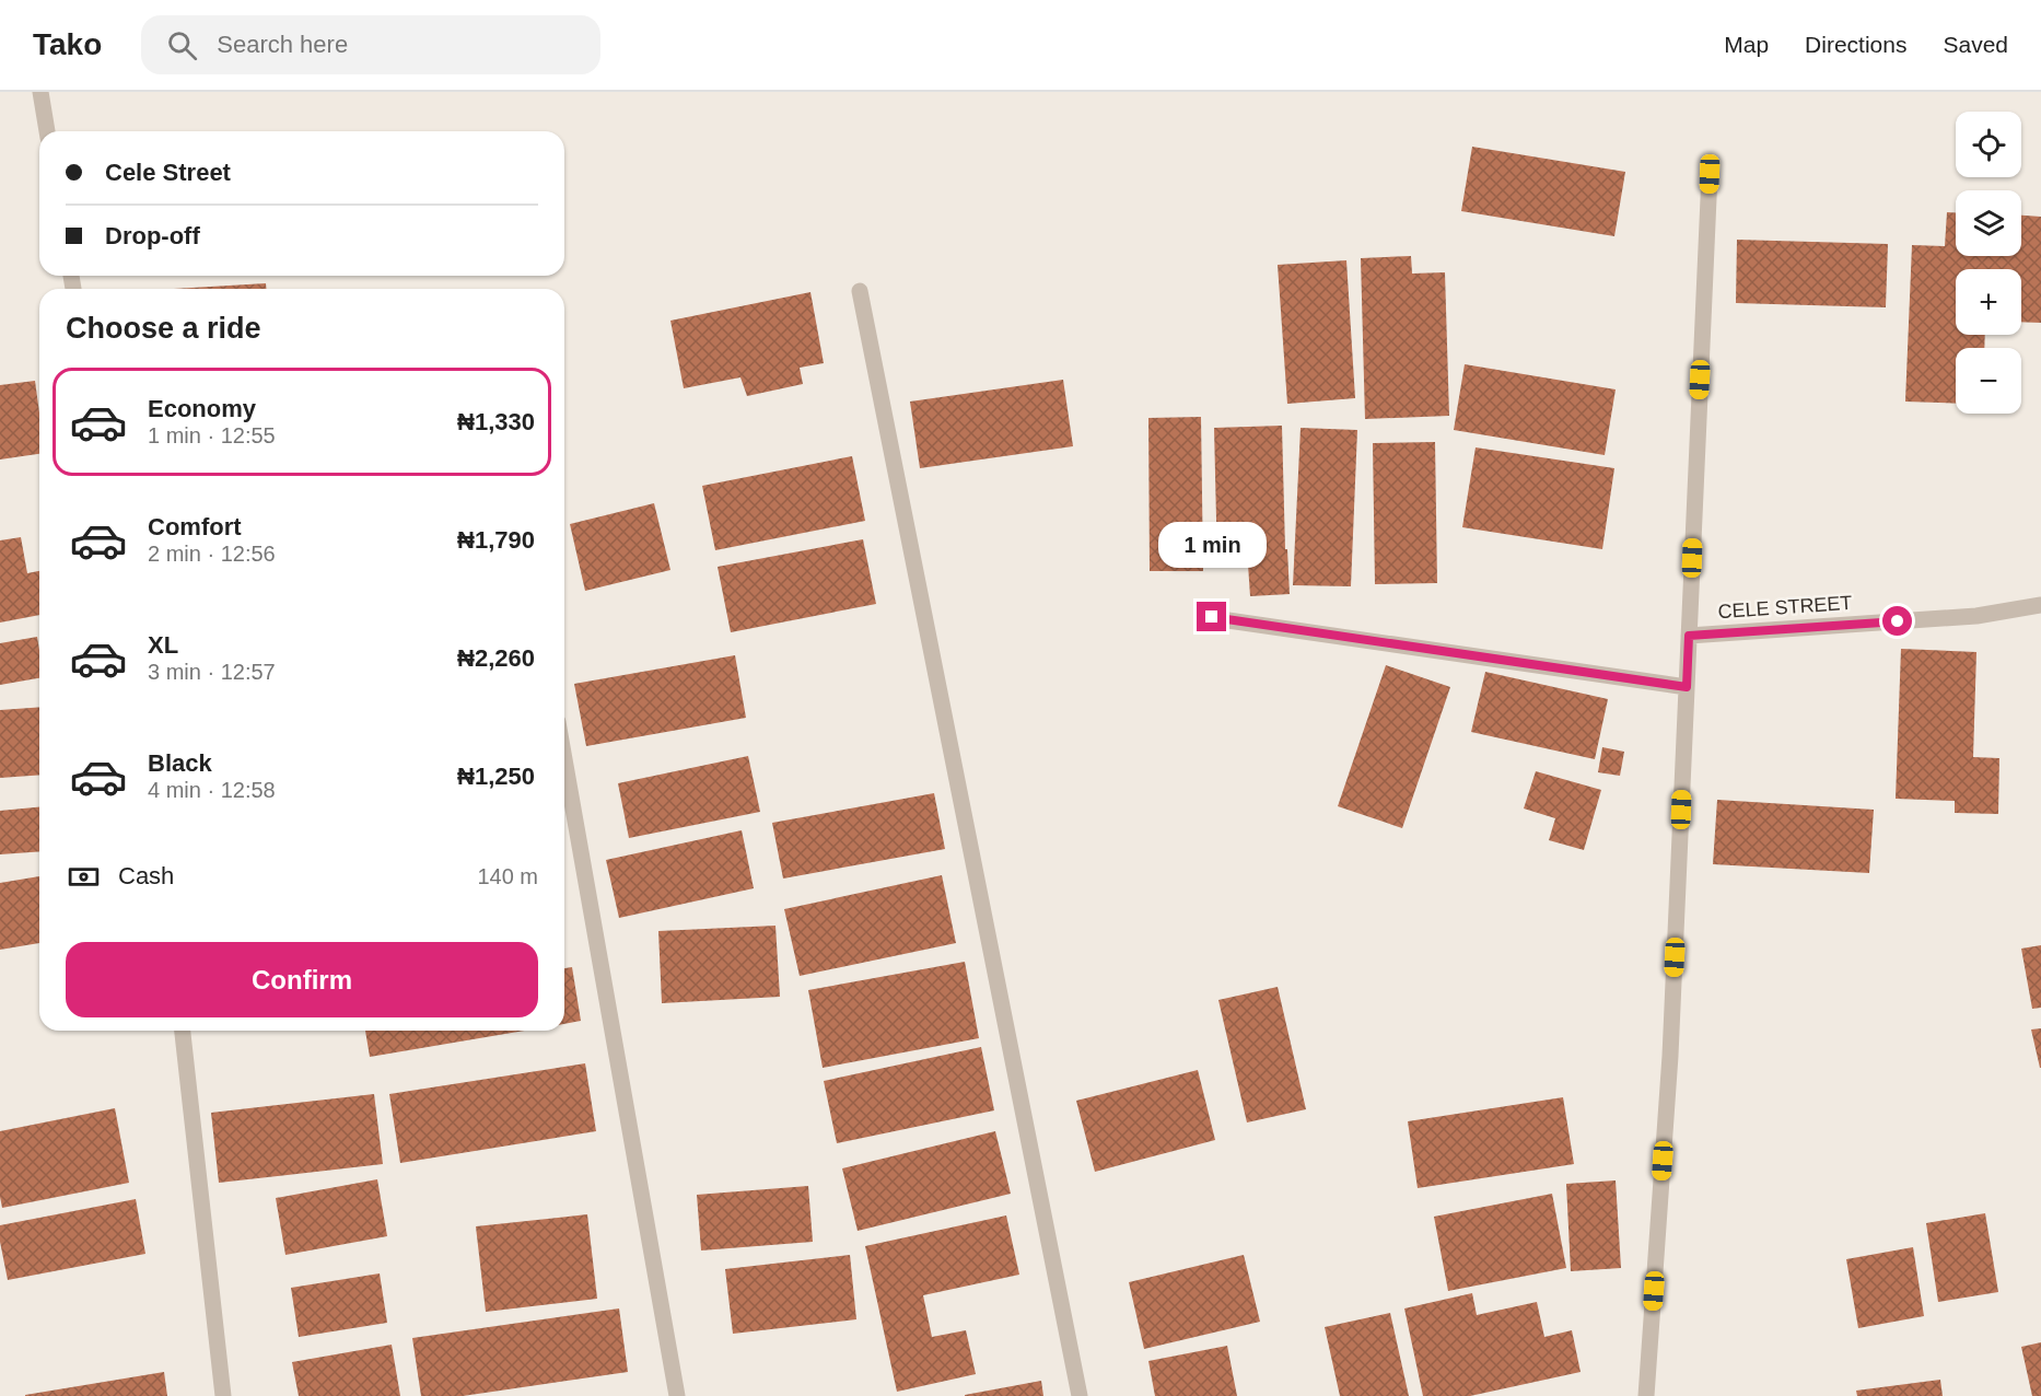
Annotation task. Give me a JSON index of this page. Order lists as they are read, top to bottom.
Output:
{
  "streets": {
    "street": ["CELE STREET"]
  },
  "page": {
    "header": "Tako",
    "search": "Search here",
    "nav": ["Map", "Directions", "Saved"],
    "map_buttons": ["+", "−"],
    "banner": ["Cele Street", "Drop-off"],
    "heading": "Choose a ride",
    "list": [
      {
        "name": "Economy",
        "note": "1 min · 12:55",
        "value": "₦1,330"
      },
      {
        "name": "Comfort",
        "note": "2 min · 12:56",
        "value": "₦1,790"
      },
      {
        "name": "XL",
        "note": "3 min · 12:57",
        "value": "₦2,260"
      },
      {
        "name": "Black",
        "note": "4 min · 12:58",
        "value": "₦1,250"
      }
    ],
    "bubble": "1 min",
    "pay": ["Cash", "140 m"],
    "buttons": "Confirm"
  }
}
